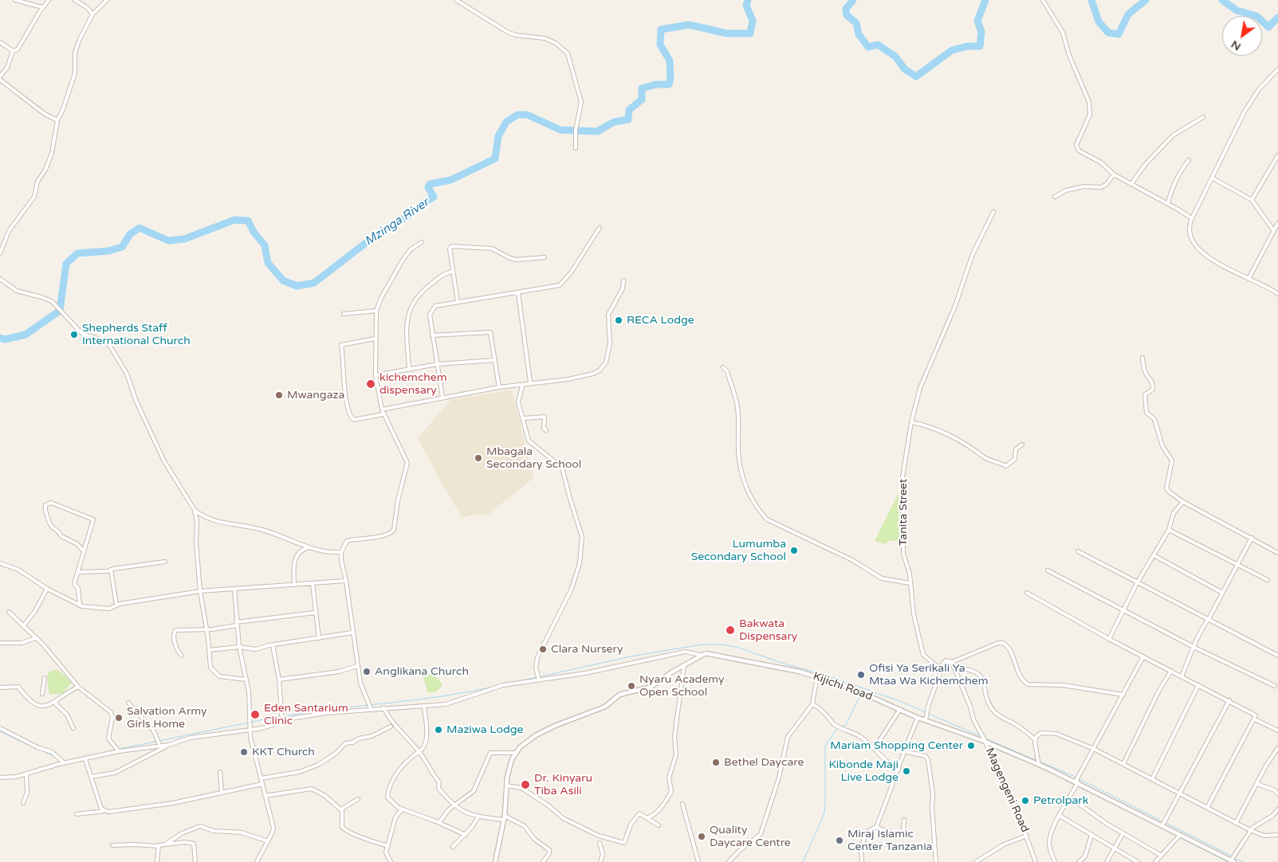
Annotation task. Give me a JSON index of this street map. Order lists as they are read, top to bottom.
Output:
{
  "streets": {
    "street": ["Tanita Street", "Kijichi Road", "Magengeni Road"]
  },
  "crossings": [
    ["Kijichi Road", "Magengeni Road"]
  ],
  "water": ["Mzinga River"],
  "places": [
    "RECA Lodge",
    "Shepherds Staff International Church",
    "kichemchem dispensary",
    "Mwangaza",
    "Mbagala Secondary School",
    "Lumumba Secondary School",
    "Bakwata Dispensary",
    "Clara Nursery",
    "Anglikana Church",
    "Ofisi Ya Serikali Ya Mtaa Wa Kichemchem",
    "Nyaru Academy Open School",
    "Eden Santarium Clinic",
    "Salvation Army Girls Home",
    "Maziwa Lodge",
    "Mariam Shopping Center",
    "KKT Church",
    "Bethel Daycare",
    "Kibonde Maji Live Lodge",
    "Dr. Kinyaru Tiba Asili",
    "Petrolpark",
    "Quality Daycare Centre",
    "Miraj Islamic Center Tanzania"
  ],
  "north": "bottom left"
}
